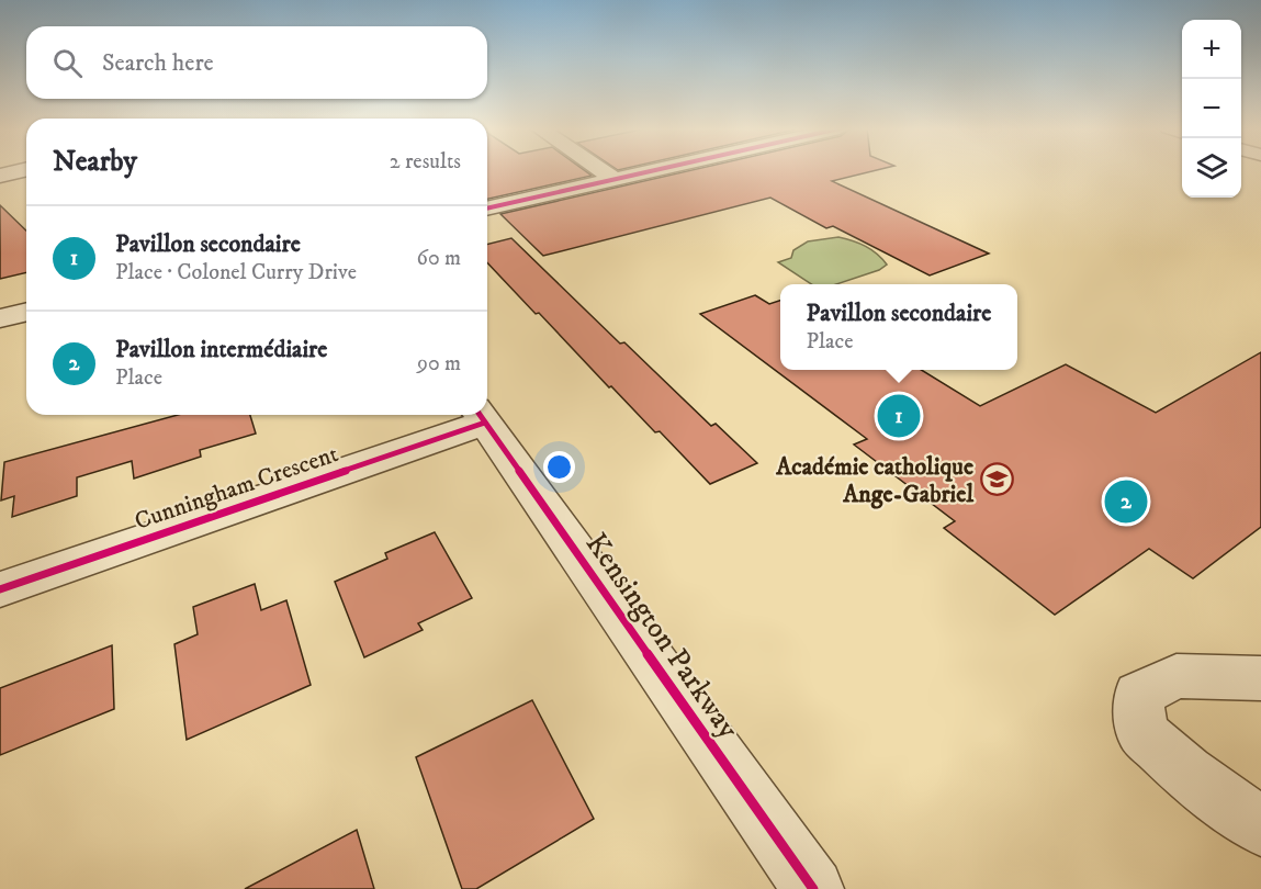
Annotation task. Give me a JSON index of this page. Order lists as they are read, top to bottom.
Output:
{
  "streets": {
    "street": ["Cunningham Crescent", "Kensington Parkway"]
  },
  "crossings": [
    ["Cunningham Crescent", "Kensington Parkway"]
  ],
  "places": {
    "school or university": ["Académie catholique Ange-Gabriel"]
  },
  "page": {
    "map_buttons": ["+", "−"],
    "search": "Search here",
    "heading": ["Nearby", "2 results"],
    "list": [
      {
        "mark": "1",
        "name": "Pavillon secondaire",
        "note": "Place · Colonel Curry Drive",
        "value": "60 m"
      },
      {
        "mark": "2",
        "name": "Pavillon intermédiaire",
        "note": "Place",
        "value": "90 m"
      }
    ],
    "popup": ["Pavillon secondaire", "Place"],
    "pins": ["1", "2"]
  }
}
